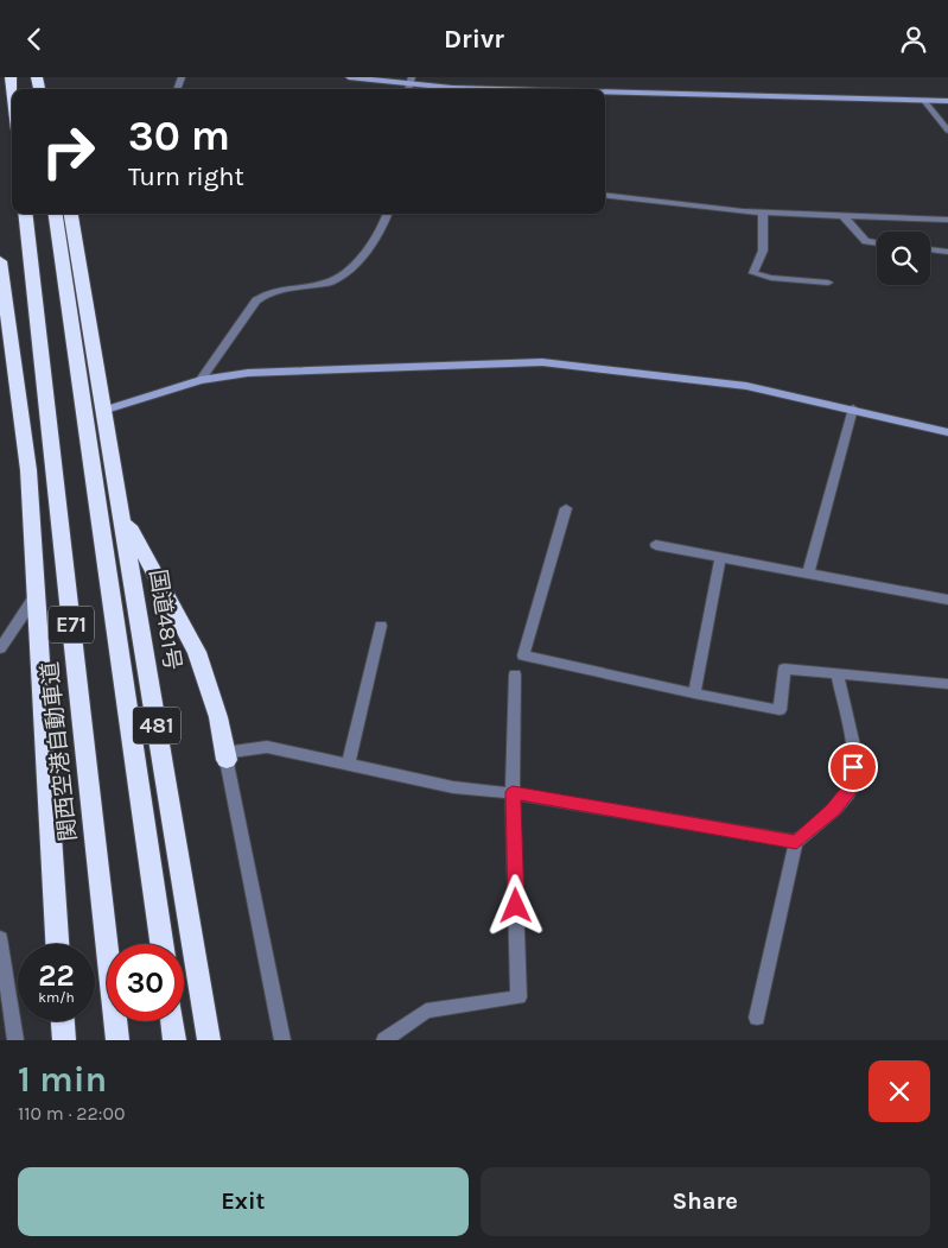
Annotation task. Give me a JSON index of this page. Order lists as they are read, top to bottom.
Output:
{
  "streets": {
    "highway": [
      "国道481号",
      "E71",
      "481",
      "関西空港自動車道"
    ]
  },
  "crossings": [
    ["国道481号", "481"]
  ],
  "page": {
    "header": "Drivr",
    "turn": ["30 m", "Turn right"],
    "speed": "22 km/h",
    "limit": "30",
    "heading": ["1 min", "110 m · 22:00"],
    "buttons": ["Exit", "Share"]
  }
}
